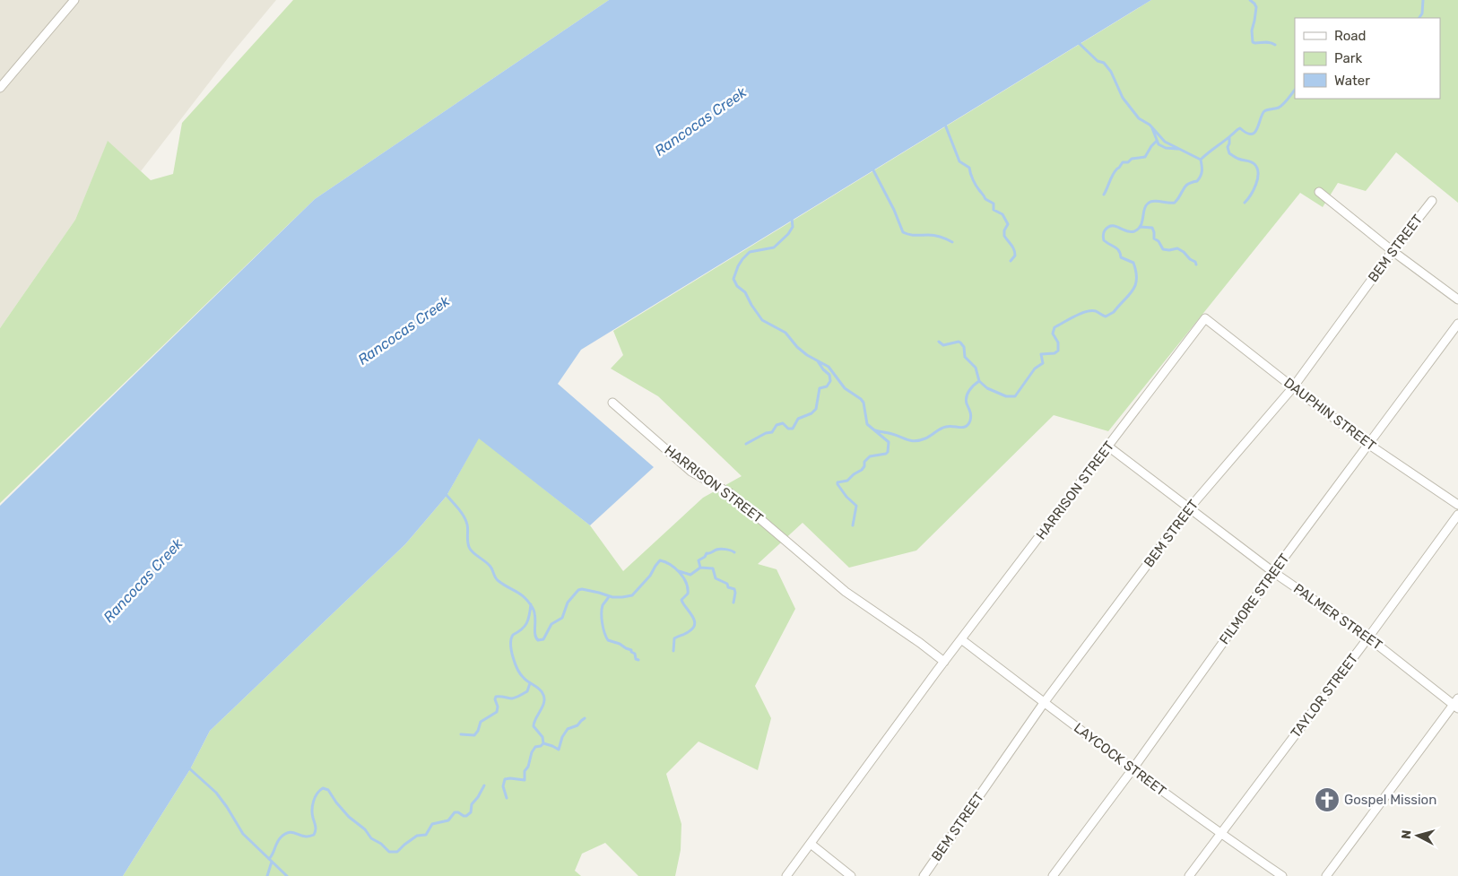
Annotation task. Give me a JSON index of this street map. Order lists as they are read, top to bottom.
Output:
{
  "streets": {
    "street": [
      "BEM STREET",
      "DAUPHIN STREET",
      "HARRISON STREET",
      "FILMORE STREET",
      "PALMER STREET",
      "TAYLOR STREET",
      "LAYCOCK STREET"
    ]
  },
  "crossings": [
    ["BEM STREET", "DAUPHIN STREET"],
    ["BEM STREET", "PALMER STREET"],
    ["BEM STREET", "LAYCOCK STREET"],
    ["DAUPHIN STREET", "HARRISON STREET"],
    ["DAUPHIN STREET", "FILMORE STREET"],
    ["HARRISON STREET", "PALMER STREET"],
    ["HARRISON STREET", "LAYCOCK STREET"],
    ["FILMORE STREET", "PALMER STREET"],
    ["FILMORE STREET", "LAYCOCK STREET"],
    ["PALMER STREET", "TAYLOR STREET"],
    ["TAYLOR STREET", "LAYCOCK STREET"]
  ],
  "water": ["Rancocas Creek"],
  "places": {
    "church": ["Gospel Mission"]
  },
  "legend": ["Road", "Park", "Water"],
  "north": "left"
}
